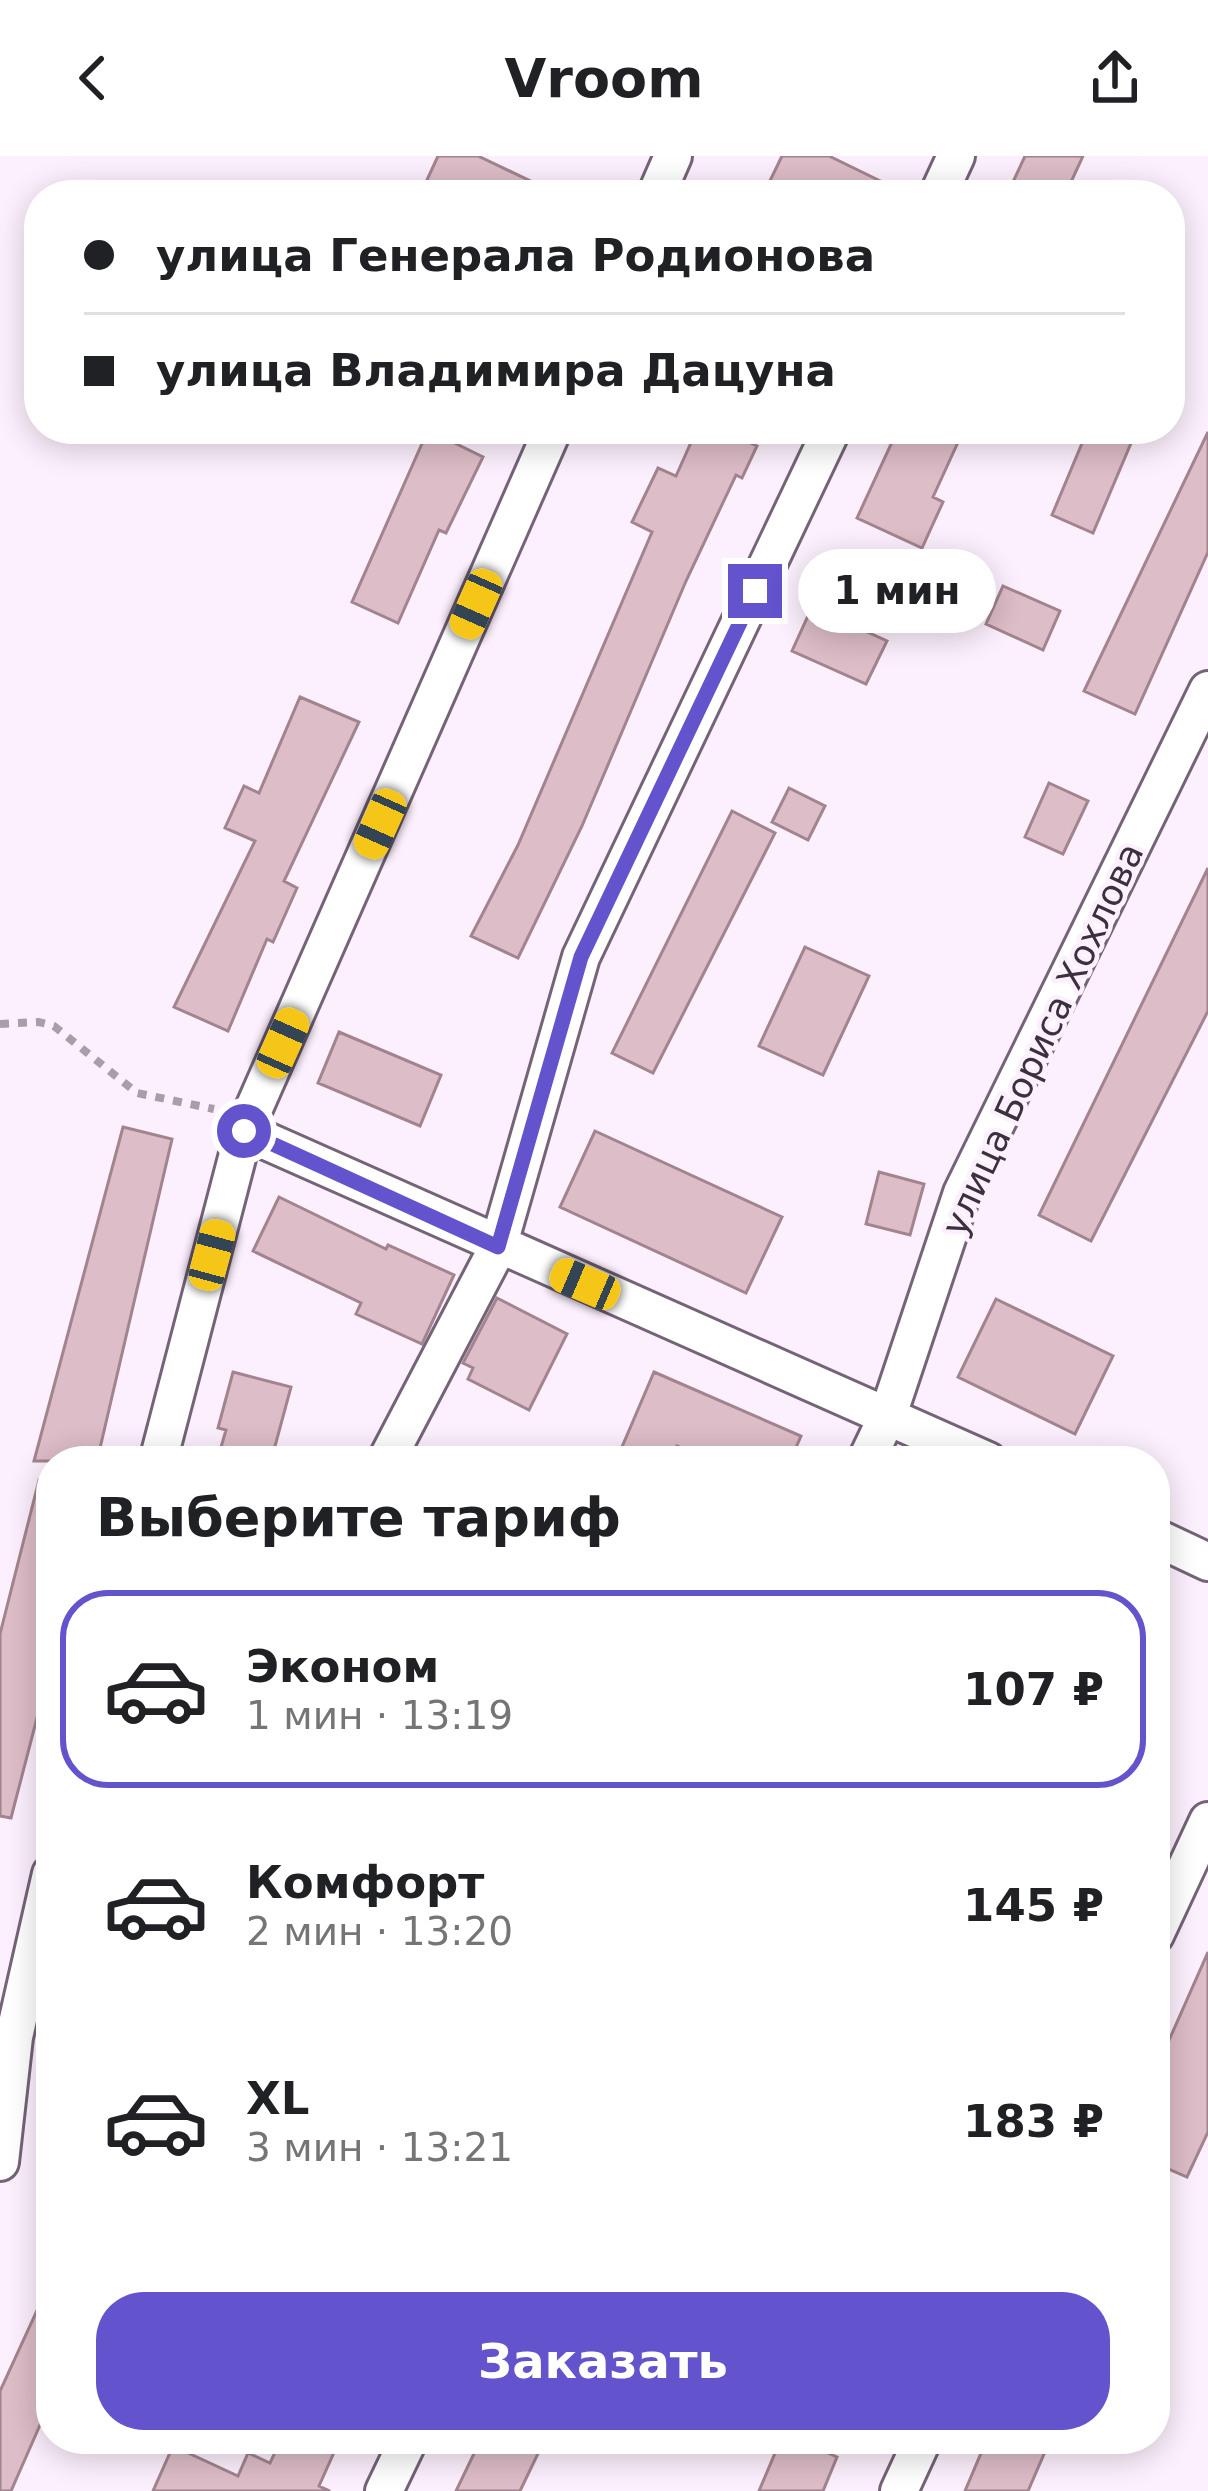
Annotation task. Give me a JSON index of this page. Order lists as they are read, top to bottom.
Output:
{
  "streets": {
    "street": ["улица Бориса Хохлова"]
  },
  "page": {
    "header": "Vroom",
    "banner": ["улица Генерала Родионова", "улица Владимира Дацуна"],
    "bubble": "1 мин",
    "heading": "Выберите тариф",
    "list": [
      {
        "name": "Эконом",
        "note": "1 мин · 13:19",
        "value": "107 ₽"
      },
      {
        "name": "Комфорт",
        "note": "2 мин · 13:20",
        "value": "145 ₽"
      },
      {
        "name": "XL",
        "note": "3 мин · 13:21",
        "value": "183 ₽"
      }
    ],
    "buttons": "Заказать"
  }
}
